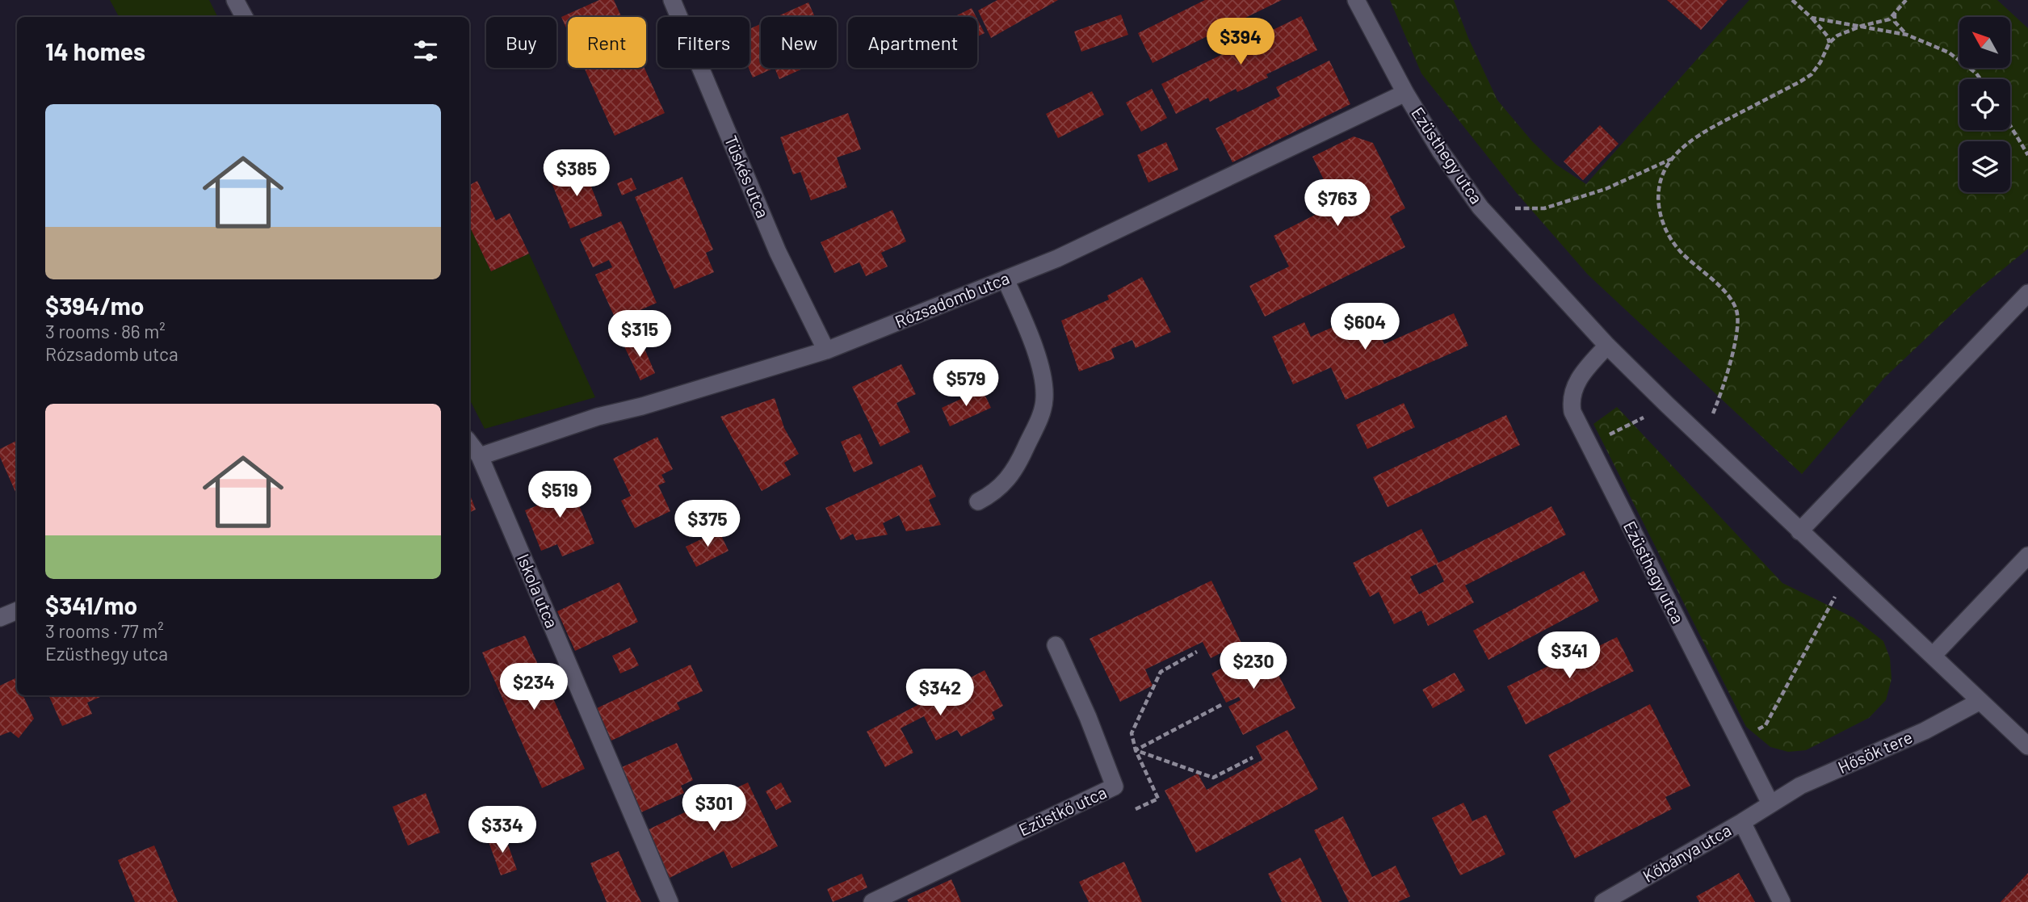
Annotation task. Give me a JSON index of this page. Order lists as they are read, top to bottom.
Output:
{
  "streets": {
    "street": [
      "Ezüsthegy utca",
      "Tüskés utca",
      "Rózsadomb utca",
      "Iskola utca",
      "Hősök tere",
      "Ezüstkő utca",
      "Kőbánya utca"
    ]
  },
  "crossings": [
    ["Ezüsthegy utca", "Rózsadomb utca"],
    ["Ezüsthegy utca", "Hősök tere"],
    ["Ezüsthegy utca", "Kőbánya utca"],
    ["Tüskés utca", "Rózsadomb utca"],
    ["Rózsadomb utca", "Iskola utca"],
    ["Hősök tere", "Kőbánya utca"]
  ],
  "north": "top left",
  "page": {
    "chip": [
      "Buy",
      "Rent",
      "Filters",
      "New",
      "Apartment"
    ],
    "heading": "14 homes",
    "price": [
      "$394",
      "$385",
      "$763",
      "$604",
      "$315",
      "$579",
      "$519",
      "$375",
      "$341",
      "$230",
      "$234",
      "$342",
      "$301",
      "$334"
    ],
    "list": [
      {
        "name": "$394/mo",
        "note": "3 rooms · 86 m² · Rózsadomb utca"
      },
      {
        "name": "$341/mo",
        "note": "3 rooms · 77 m² · Ezüsthegy utca"
      }
    ]
  }
}
